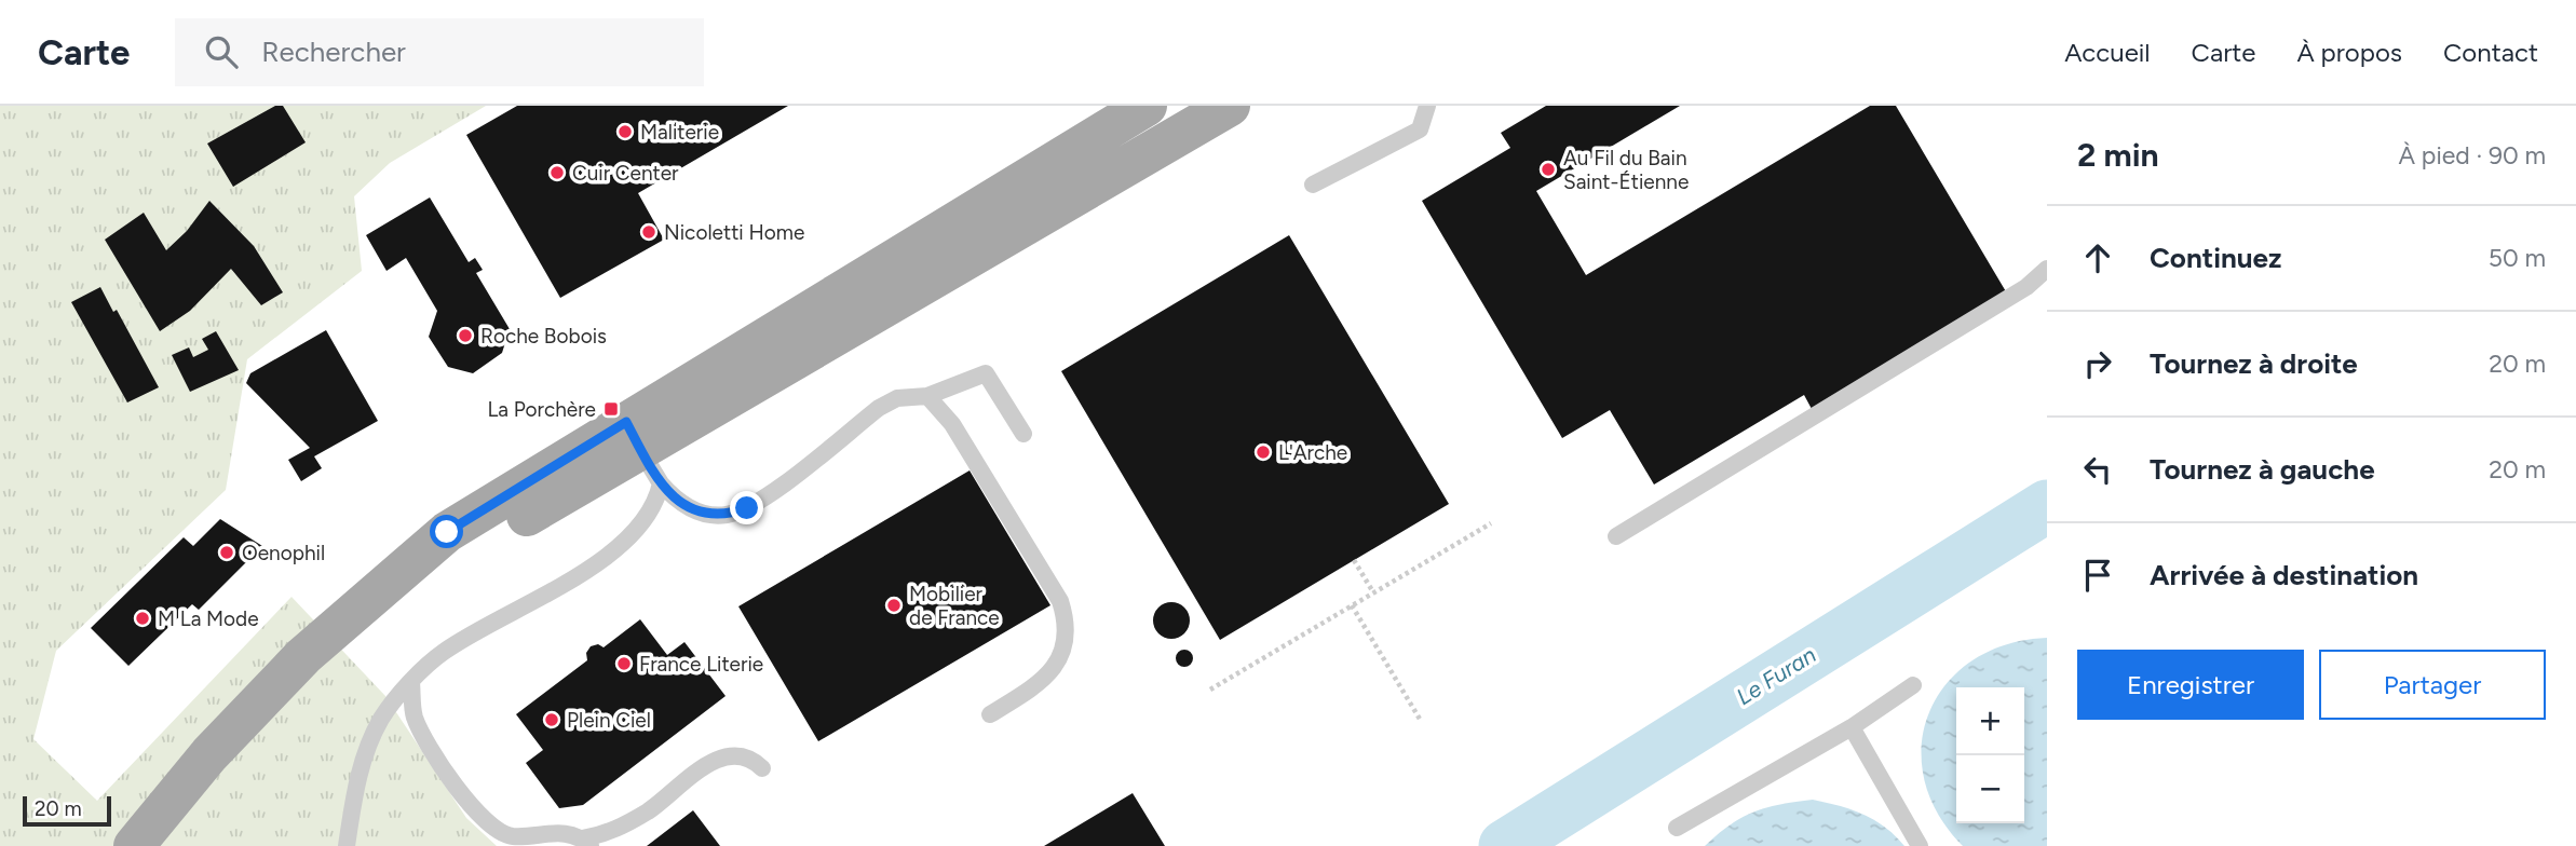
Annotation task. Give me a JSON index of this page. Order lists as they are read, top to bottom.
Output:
{
  "water": ["Le Furan"],
  "places": {
    "other": [
      "Maliterie",
      "Au Fil du Bain Saint-Étienne",
      "Cuir Center",
      "Nicoletti Home",
      "Roche Bobois",
      "L'Arche",
      "Oenophil",
      "Mobilier de France",
      "M La Mode",
      "France Literie",
      "Plein Ciel"
    ],
    "transit": ["La Porchère"]
  },
  "scale_bar": "20 m",
  "page": {
    "header": "Carte",
    "search": "Rechercher",
    "nav": [
      "Accueil",
      "Carte",
      "À propos",
      "Contact"
    ],
    "heading": ["2 min", "À pied · 90 m"],
    "list": [
      ["Continuez", "50 m"],
      ["Tournez à droite", "20 m"],
      ["Tournez à gauche", "20 m"],
      "Arrivée à destination"
    ],
    "buttons": ["Enregistrer", "Partager"],
    "map_buttons": ["+", "−"],
    "scale": "20 m"
  }
}
